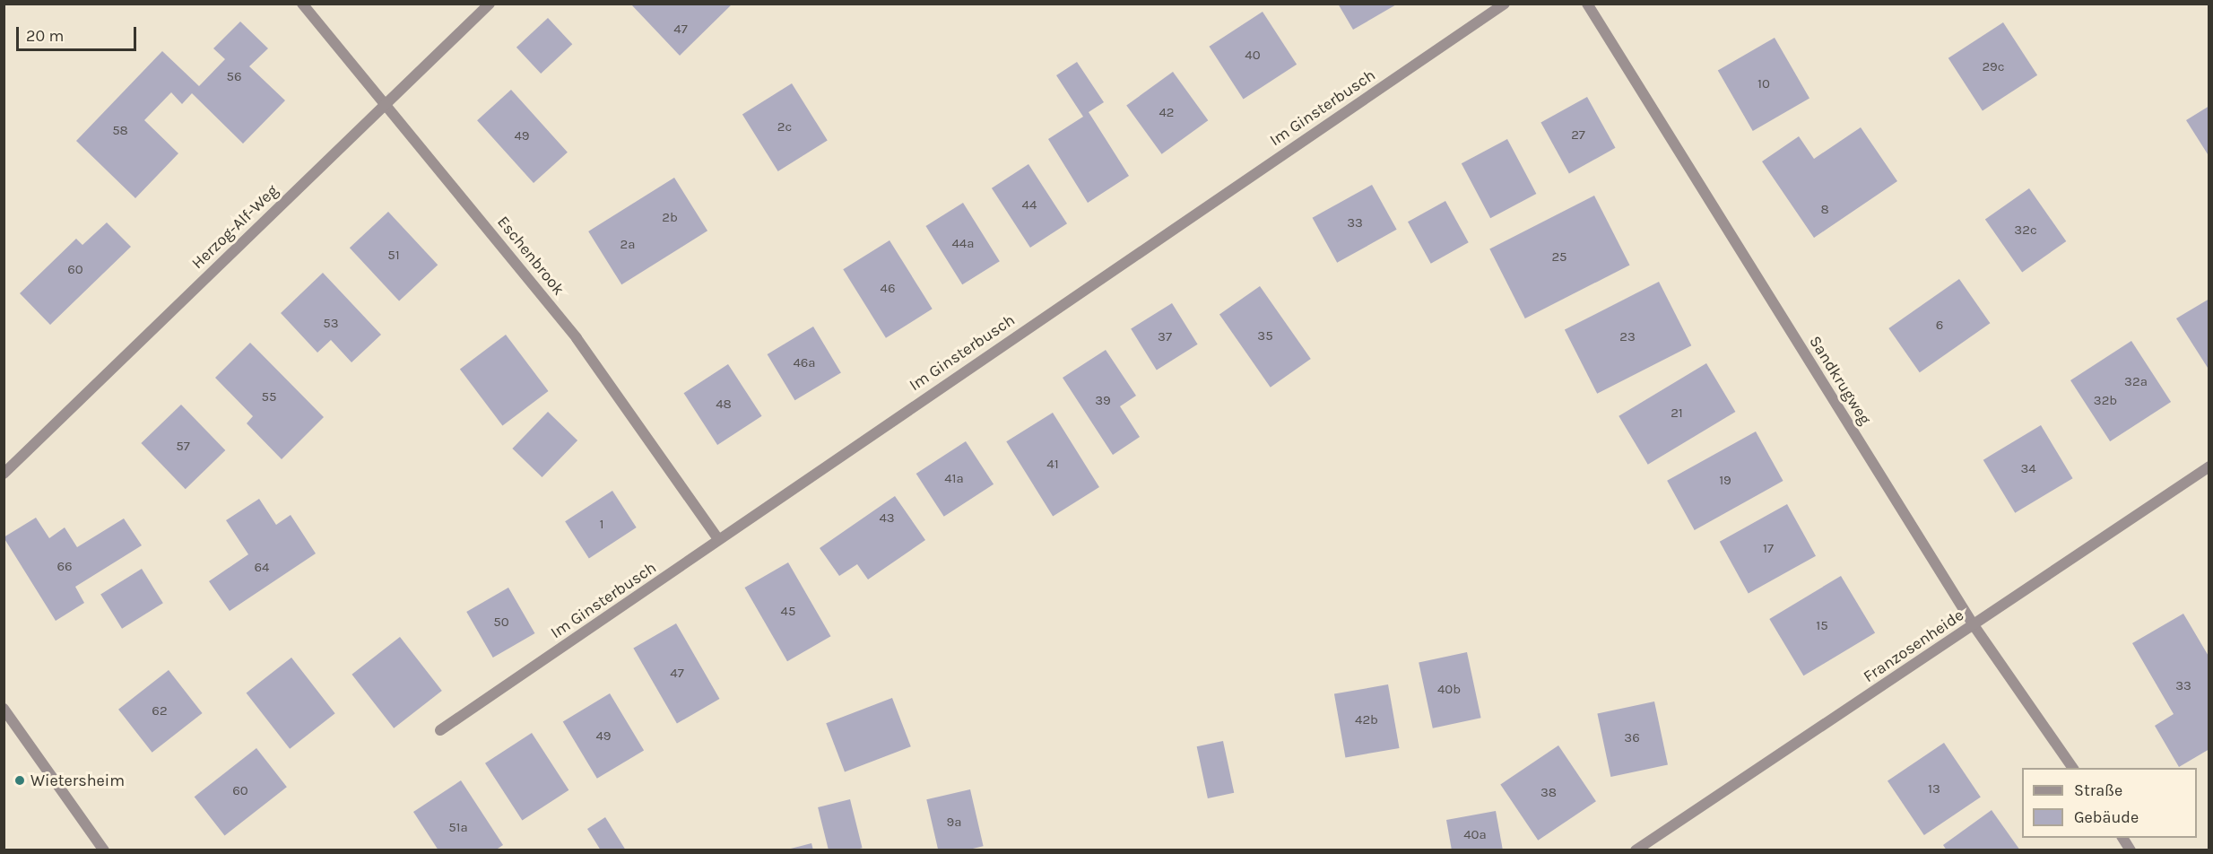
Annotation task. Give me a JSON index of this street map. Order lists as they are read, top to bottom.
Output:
{
  "streets": {
    "street": [
      "Im Ginsterbusch",
      "Herzog-Alf-Weg",
      "Eschenbrook",
      "Sandkrugweg",
      "Franzosenheide"
    ]
  },
  "crossings": [
    ["Im Ginsterbusch", "Eschenbrook"],
    ["Herzog-Alf-Weg", "Eschenbrook"],
    ["Sandkrugweg", "Franzosenheide"]
  ],
  "places": ["Wietersheim"],
  "house_numbers": [
    "47",
    "40",
    "29c",
    "56",
    "10",
    "42",
    "2c",
    "58",
    "27",
    "49",
    "44",
    "8",
    "2b",
    "33",
    "32c",
    "44a",
    "2a",
    "51",
    "25",
    "60",
    "46",
    "53",
    "6",
    "35",
    "37",
    "23",
    "46a",
    "32a",
    "55",
    "39",
    "32b",
    "48",
    "21",
    "57",
    "41",
    "34",
    "41a",
    "19",
    "43",
    "1",
    "17",
    "66",
    "64",
    "45",
    "50",
    "15",
    "47",
    "33",
    "40b",
    "62",
    "42b",
    "49",
    "36",
    "13",
    "60",
    "38",
    "9a",
    "51a",
    "40a"
  ],
  "legend": ["Straße", "Gebäude"],
  "scale_bar": "20 m"
}
